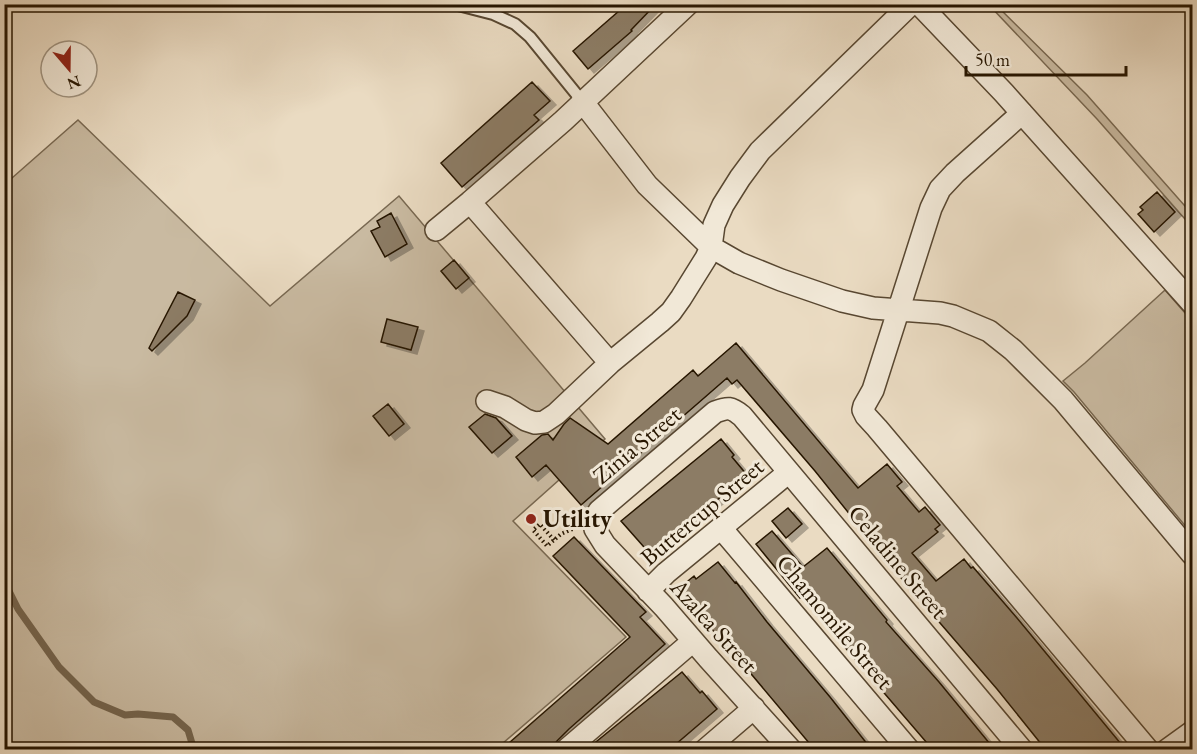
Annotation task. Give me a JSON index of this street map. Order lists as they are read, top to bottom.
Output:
{
  "streets": {
    "street": [
      "Zinia Street",
      "Buttercup Street",
      "Celadine Street",
      "Chamomile Street",
      "Azalea Street"
    ]
  },
  "crossings": [
    ["Zinia Street", "Celadine Street"],
    ["Zinia Street", "Azalea Street"],
    ["Buttercup Street", "Celadine Street"],
    ["Buttercup Street", "Chamomile Street"],
    ["Buttercup Street", "Azalea Street"]
  ],
  "places": ["Utility"],
  "scale_bar": "50 m",
  "north": "bottom"
}
